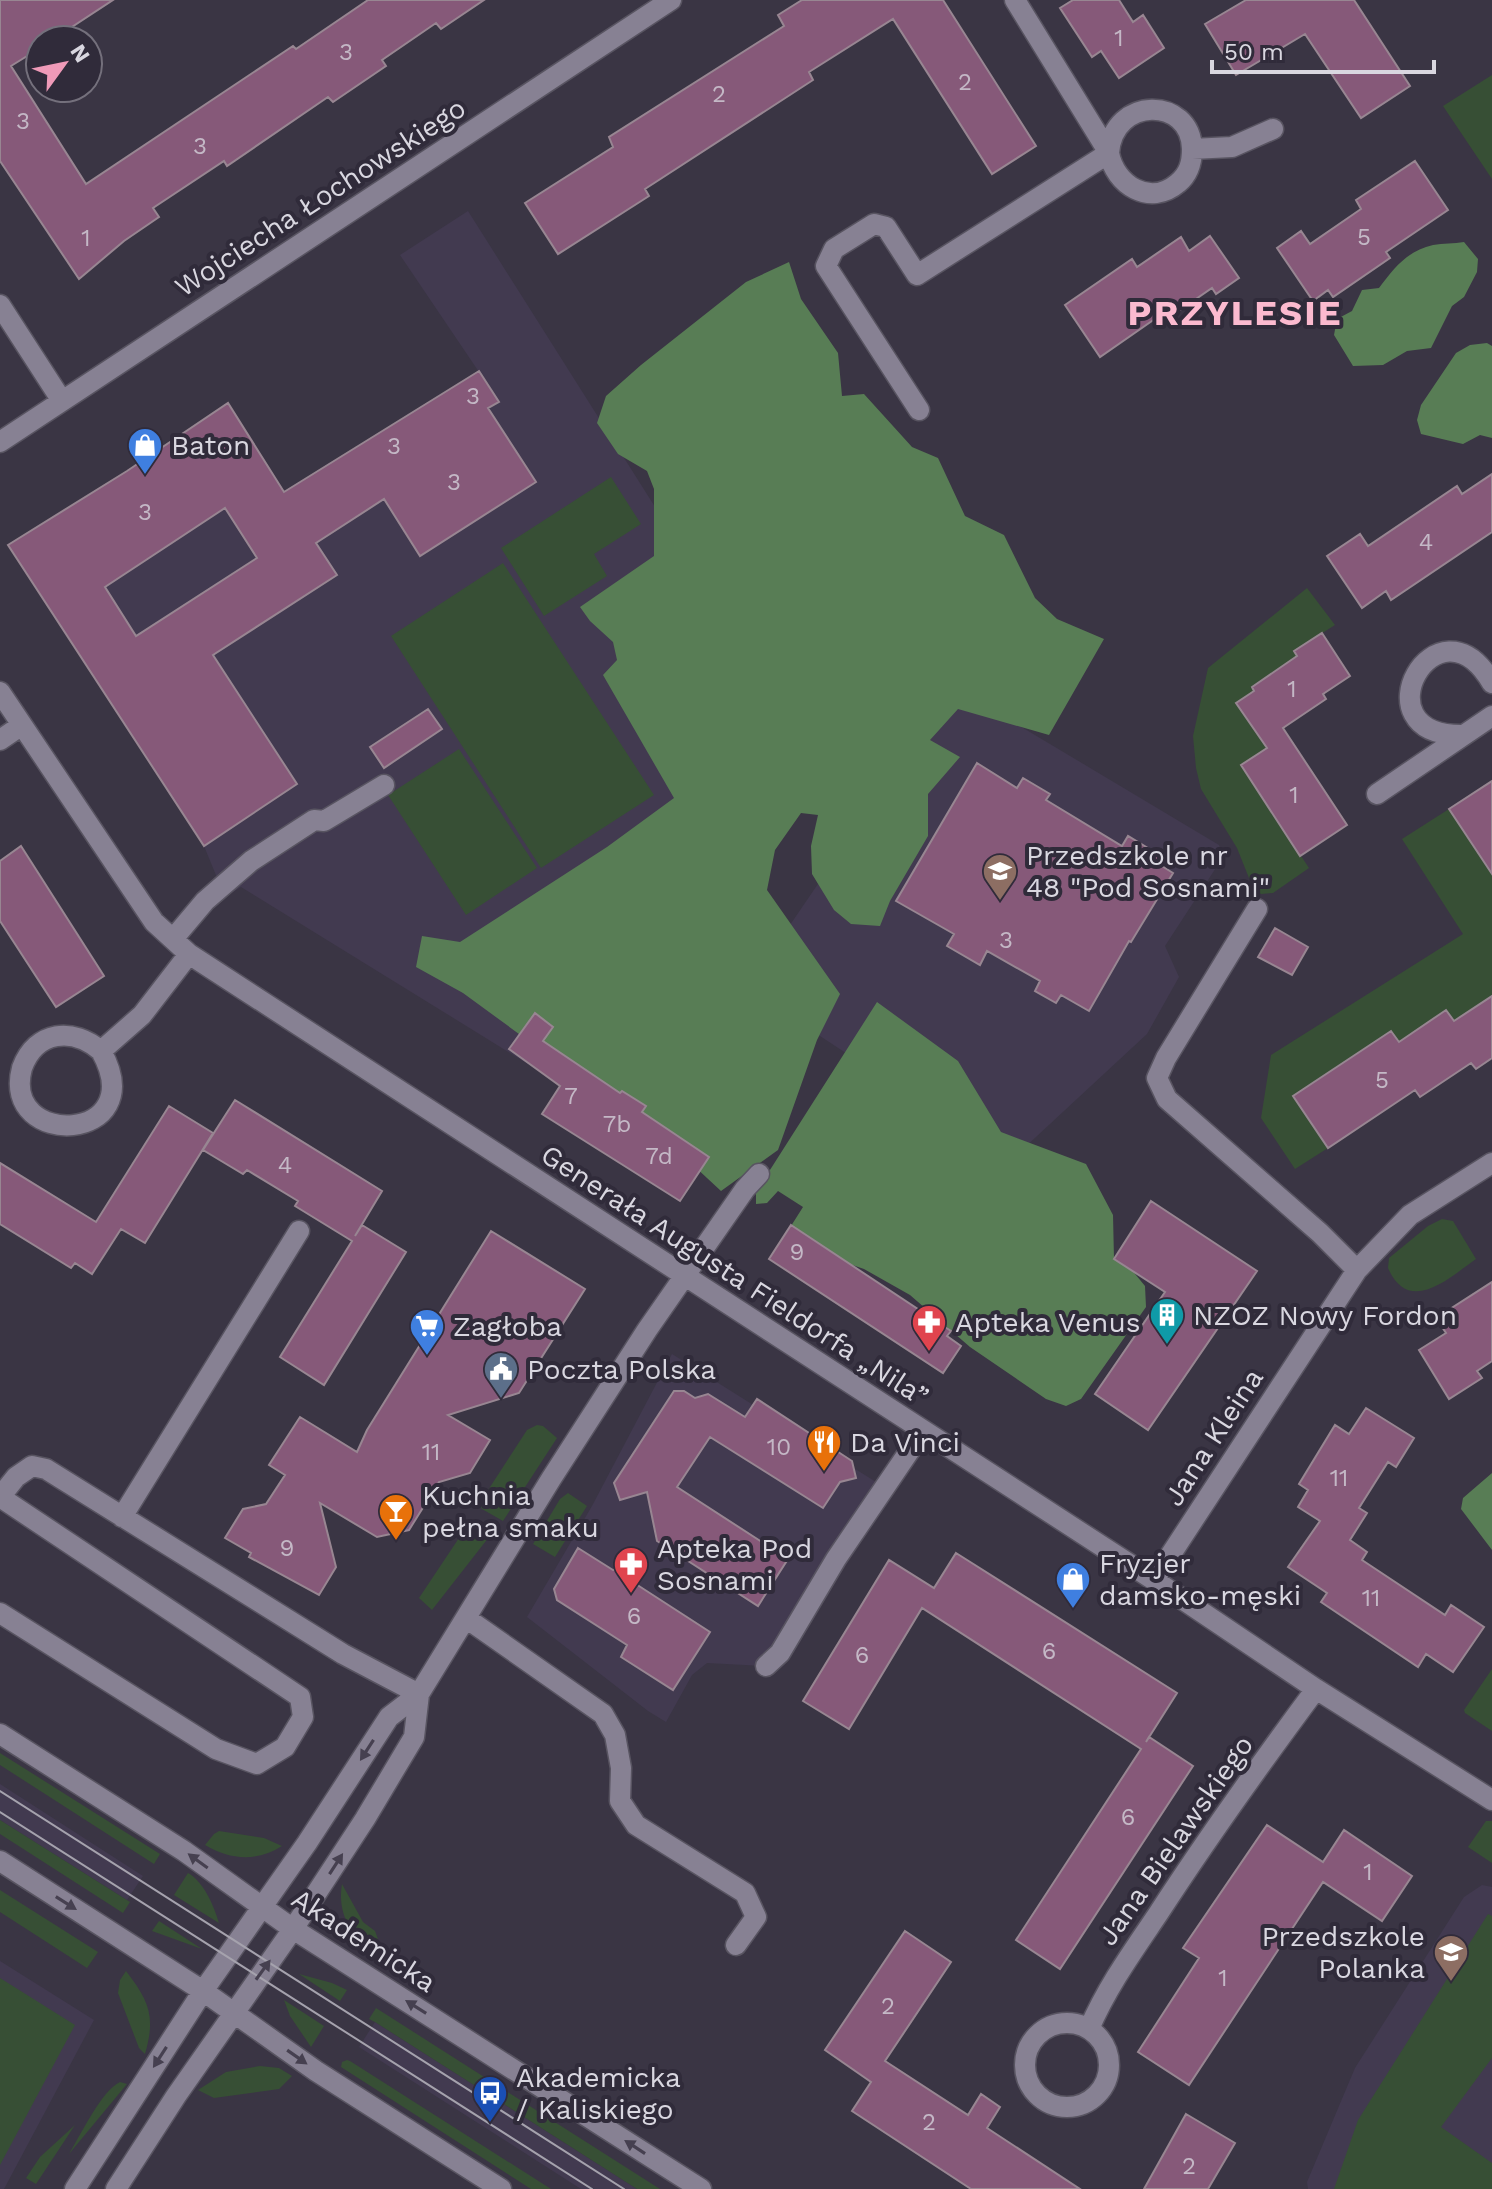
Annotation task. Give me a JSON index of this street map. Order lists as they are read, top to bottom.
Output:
{
  "streets": {
    "street": [
      "Wojciecha Łochowskiego",
      "Generała Augusta Fieldorfa „Nila”",
      "Jana Kleina",
      "Jana Bielawskiego",
      "Akademicka"
    ]
  },
  "crossings": [
    ["Generała Augusta Fieldorfa „Nila”", "Jana Kleina"],
    ["Generała Augusta Fieldorfa „Nila”", "Jana Bielawskiego"]
  ],
  "districts": ["PRZYLESIE"],
  "places": {
    "shop": ["Baton", "Fryzjer damsko-męski"],
    "school or university": ["Przedszkole nr 48 \"Pod Sosnami\"", "Przedszkole Polanka"],
    "building": ["NZOZ Nowy Fordon"],
    "pharmacy": ["Apteka Venus", "Apteka Pod Sosnami"],
    "supermarket": ["Zagłoba"],
    "public building": ["Poczta Polska"],
    "restaurant": ["Da Vinci"],
    "bar": ["Kuchnia pełna smaku"],
    "bus stop": ["Akademicka / Kaliskiego"]
  },
  "house_numbers": [
    "1",
    "3",
    "2",
    "2",
    "3",
    "3",
    "5",
    "1",
    "3",
    "3",
    "3",
    "3",
    "4",
    "1",
    "1",
    "3",
    "5",
    "7",
    "7b",
    "7d",
    "4",
    "9",
    "10",
    "11",
    "11",
    "9",
    "11",
    "6",
    "6",
    "6",
    "6",
    "1",
    "1",
    "2",
    "2",
    "2"
  ],
  "scale_bar": "50 m",
  "north": "top right"
}
